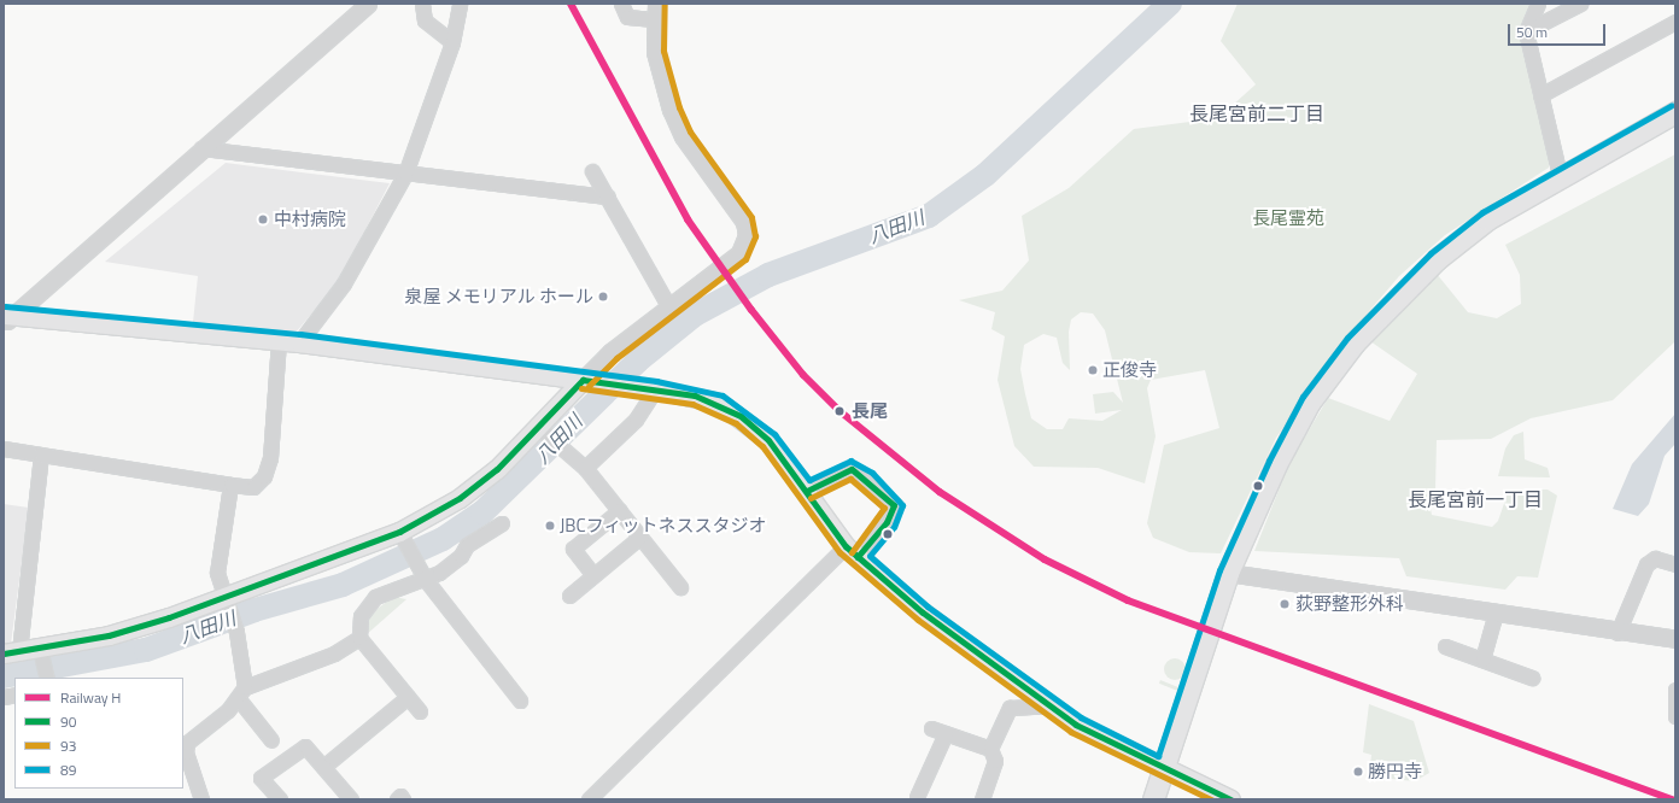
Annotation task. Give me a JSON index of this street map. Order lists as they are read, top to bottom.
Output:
{
  "districts": ["長尾宮前二丁目", "長尾宮前一丁目"],
  "water": ["八田川"],
  "parks": ["長尾霊苑"],
  "places": [
    "中村病院",
    "泉屋 メモリアル ホール",
    "正俊寺",
    "長尾",
    "JBCフィットネススタジオ",
    "荻野整形外科",
    "勝円寺"
  ],
  "lines": [
    "rail line H",
    "transit line 93",
    "transit line 89",
    "transit line 90"
  ],
  "legend": [
    "Railway H",
    "90",
    "93",
    "89"
  ],
  "scale_bar": "50 m"
}
